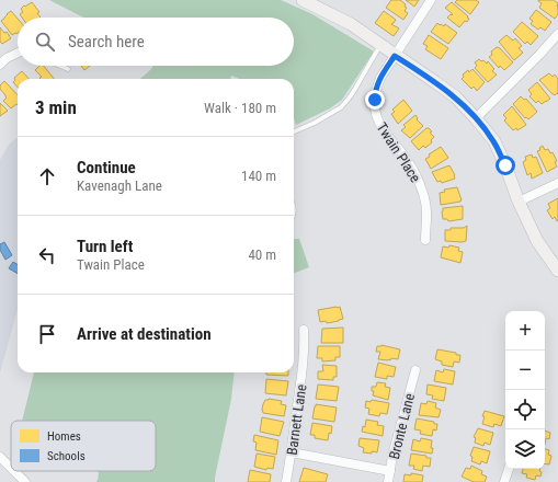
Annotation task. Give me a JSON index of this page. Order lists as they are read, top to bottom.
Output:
{
  "streets": {
    "street": ["Twain Place", "Barnett Lane", "Bronte Lane"]
  },
  "legend": ["Homes", "Schools"],
  "page": {
    "search": "Search here",
    "heading": ["3 min", "Walk · 180 m"],
    "list": [
      ["Continue", "Kavenagh Lane", "140 m"],
      ["Turn left", "Twain Place", "40 m"],
      "Arrive at destination"
    ],
    "map_buttons": ["+", "−"]
  }
}
